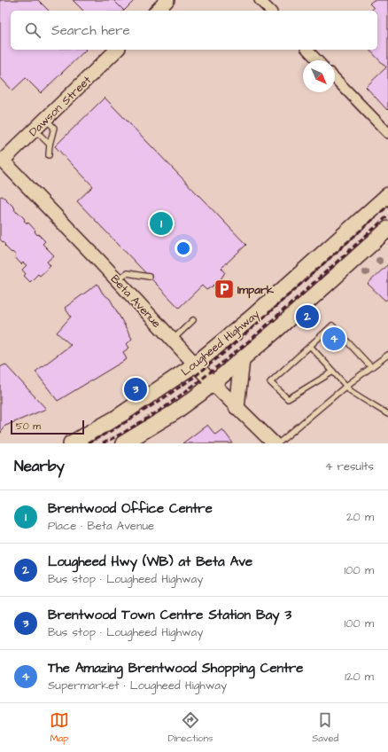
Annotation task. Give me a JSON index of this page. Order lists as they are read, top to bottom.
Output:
{
  "streets": {
    "main road": ["Lougheed Highway"],
    "street": ["Dawson Street", "Beta Avenue"]
  },
  "crossings": [
    ["Dawson Street", "Beta Avenue"],
    ["Beta Avenue", "Lougheed Highway"]
  ],
  "places": {
    "parking": ["Impark"]
  },
  "scale_bar": "50 m",
  "north": "bottom right",
  "page": {
    "search": "Search here",
    "pins": [
      "1",
      "2",
      "4",
      "3"
    ],
    "scale": "50 m",
    "heading": ["Nearby", "4 results"],
    "list": [
      {
        "mark": "1",
        "name": "Brentwood Office Centre",
        "note": "Place · Beta Avenue",
        "value": "20 m"
      },
      {
        "mark": "2",
        "name": "Lougheed Hwy (WB) at Beta Ave",
        "note": "Bus stop · Lougheed Highway",
        "value": "100 m"
      },
      {
        "mark": "3",
        "name": "Brentwood Town Centre Station Bay 3",
        "note": "Bus stop · Lougheed Highway",
        "value": "100 m"
      },
      {
        "mark": "4",
        "name": "The Amazing Brentwood Shopping Centre",
        "note": "Supermarket · Lougheed Highway",
        "value": "120 m"
      }
    ],
    "nav": ["Map", "Directions", "Saved"]
  }
}
